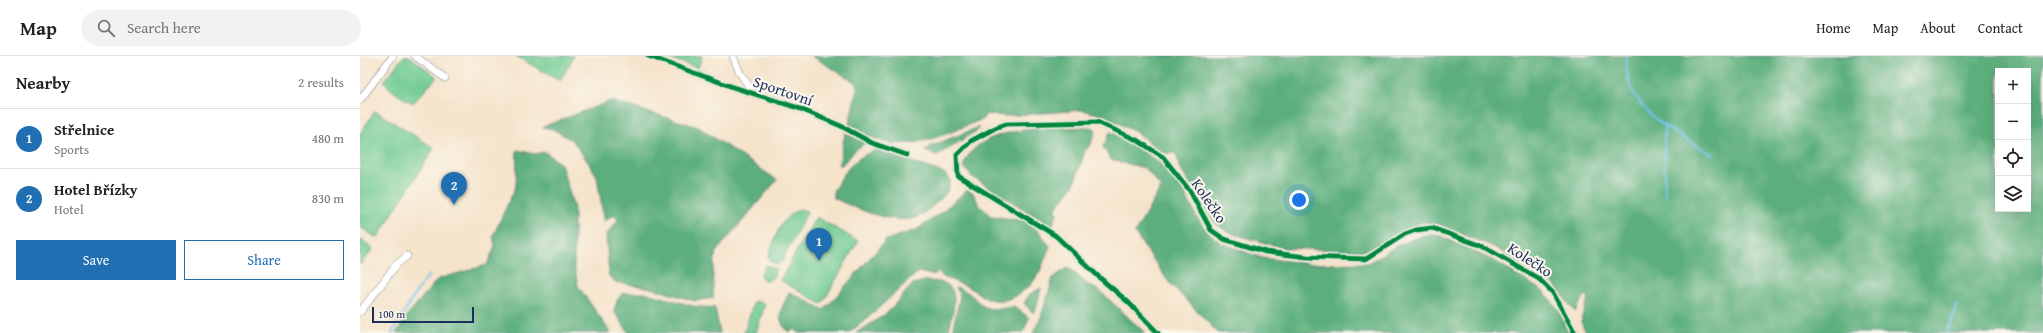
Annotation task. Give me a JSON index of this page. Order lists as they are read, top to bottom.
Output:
{
  "streets": {
    "street": ["Sportovní", "Kolečko"]
  },
  "scale_bar": "100 m",
  "page": {
    "header": "Map",
    "search": "Search here",
    "nav": [
      "Home",
      "Map",
      "About",
      "Contact"
    ],
    "heading": ["Nearby", "2 results"],
    "map_buttons": ["+", "−"],
    "list": [
      {
        "mark": "1",
        "name": "Střelnice",
        "note": "Sports",
        "value": "480 m"
      },
      {
        "mark": "2",
        "name": "Hotel Břízky",
        "note": "Hotel",
        "value": "830 m"
      }
    ],
    "pins": ["2", "1"],
    "buttons": ["Save", "Share"],
    "scale": "100 m"
  }
}
